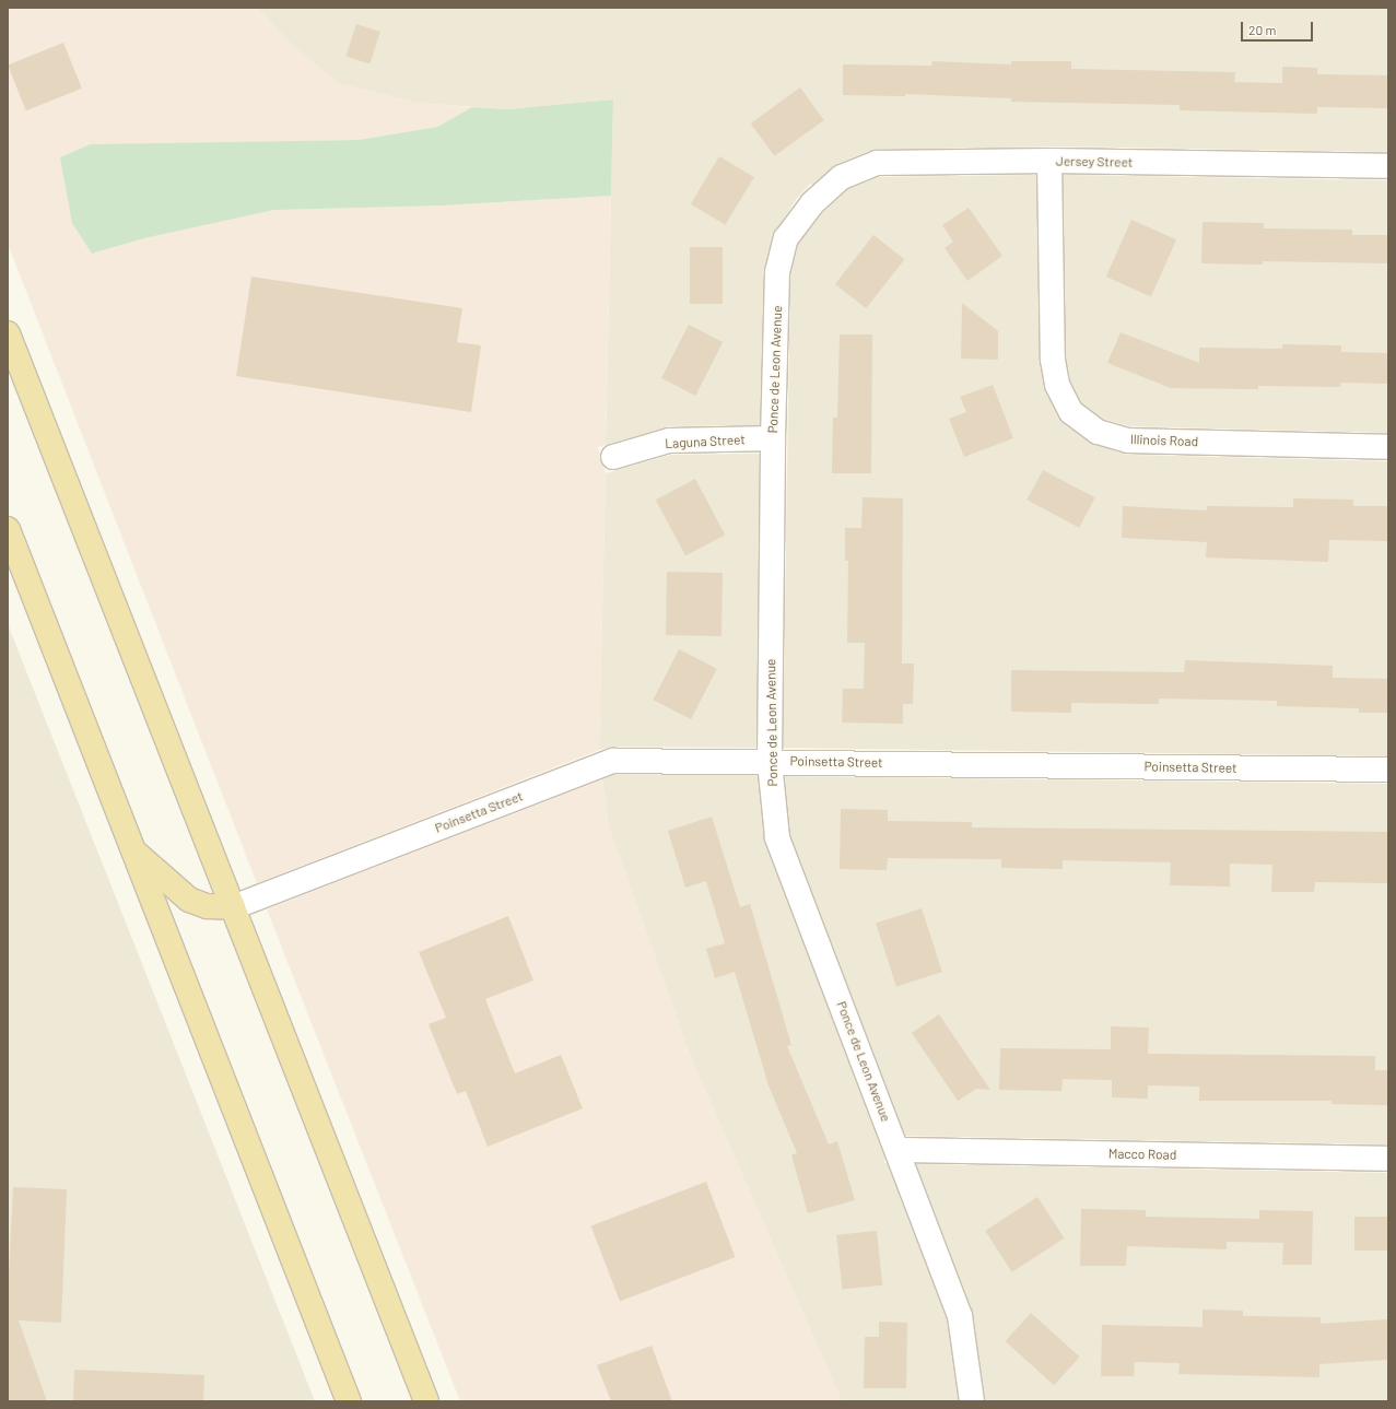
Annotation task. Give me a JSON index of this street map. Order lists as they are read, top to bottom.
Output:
{
  "streets": {
    "street": [
      "Jersey Street",
      "Ponce de Leon Avenue",
      "Illinois Road",
      "Laguna Street",
      "Poinsetta Street",
      "Macco Road"
    ]
  },
  "crossings": [
    ["Jersey Street", "Ponce de Leon Avenue"],
    ["Jersey Street", "Illinois Road"],
    ["Ponce de Leon Avenue", "Laguna Street"],
    ["Ponce de Leon Avenue", "Poinsetta Street"],
    ["Ponce de Leon Avenue", "Macco Road"]
  ],
  "scale_bar": "20 m"
}
